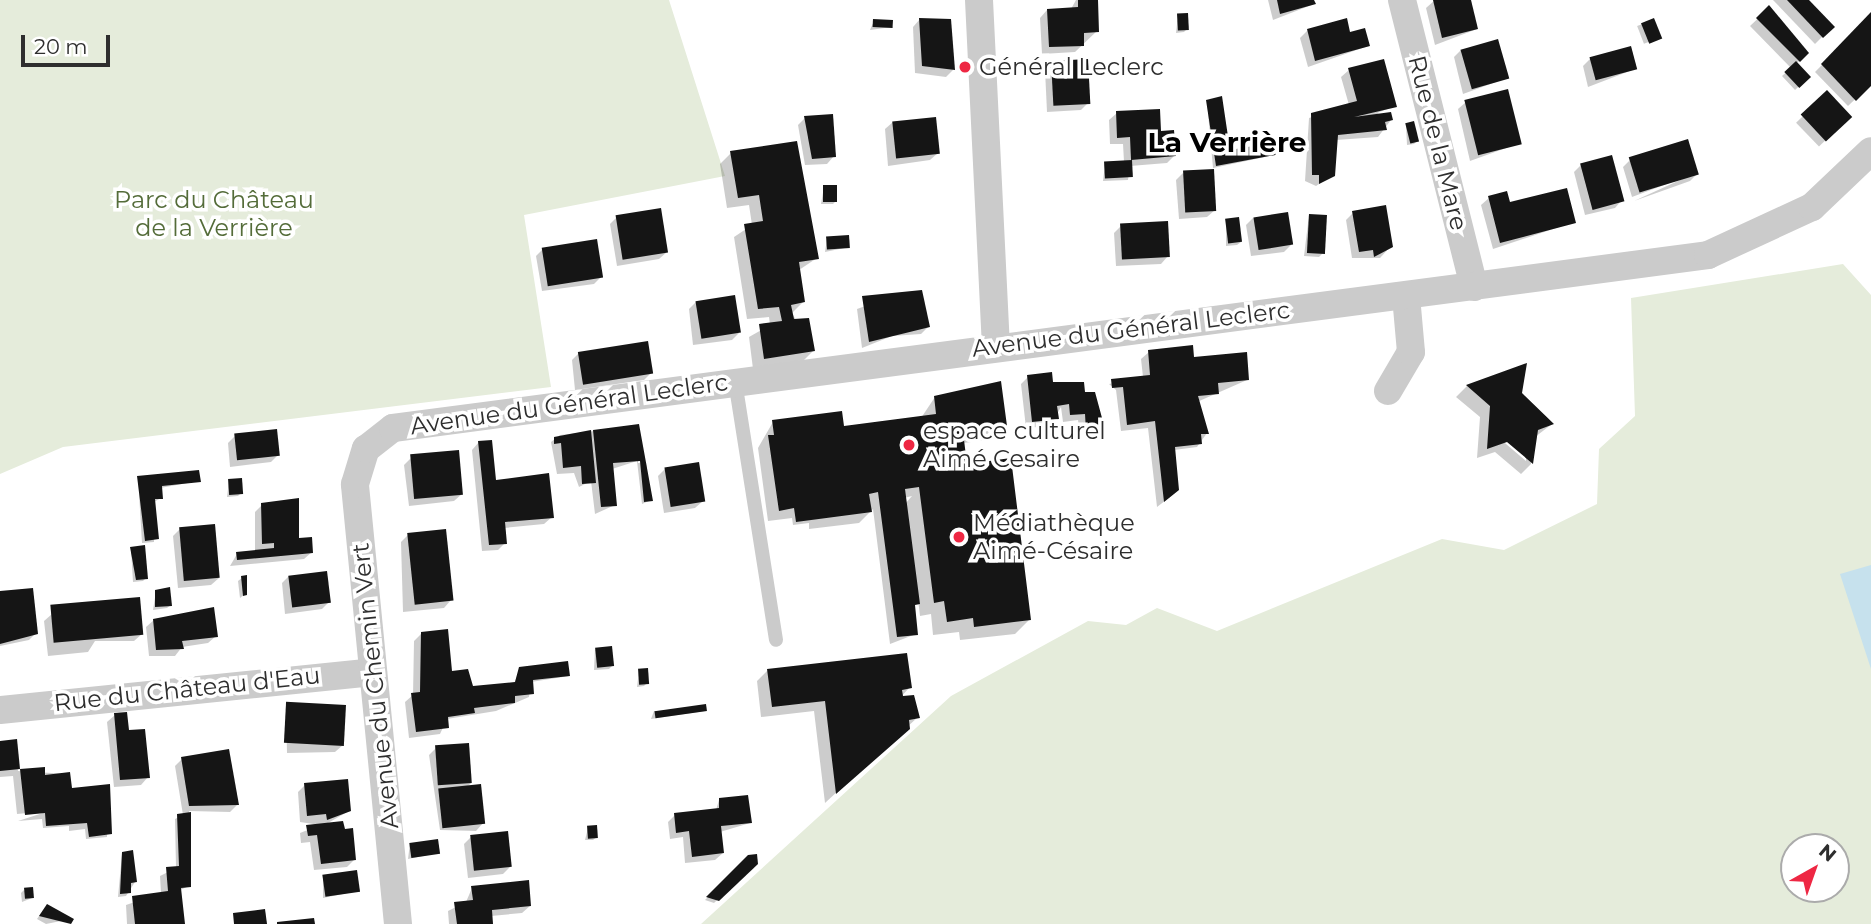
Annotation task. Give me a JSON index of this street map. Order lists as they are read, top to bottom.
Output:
{
  "streets": {
    "street": [
      "Rue de la Mare",
      "Avenue du Général Leclerc",
      "Avenue du Chemin Vert",
      "Rue du Château d'Eau"
    ]
  },
  "crossings": [
    ["Rue de la Mare", "Avenue du Général Leclerc"],
    ["Avenue du Général Leclerc", "Avenue du Chemin Vert"],
    ["Avenue du Chemin Vert", "Rue du Château d'Eau"]
  ],
  "districts": ["La Verrière"],
  "parks": ["Parc du Château de la Verrière"],
  "places": ["Général Leclerc", "espace culturel Aimé Cesaire", "Médiathèque Aimé-Césaire"],
  "scale_bar": "20 m",
  "north": "top right"
}
